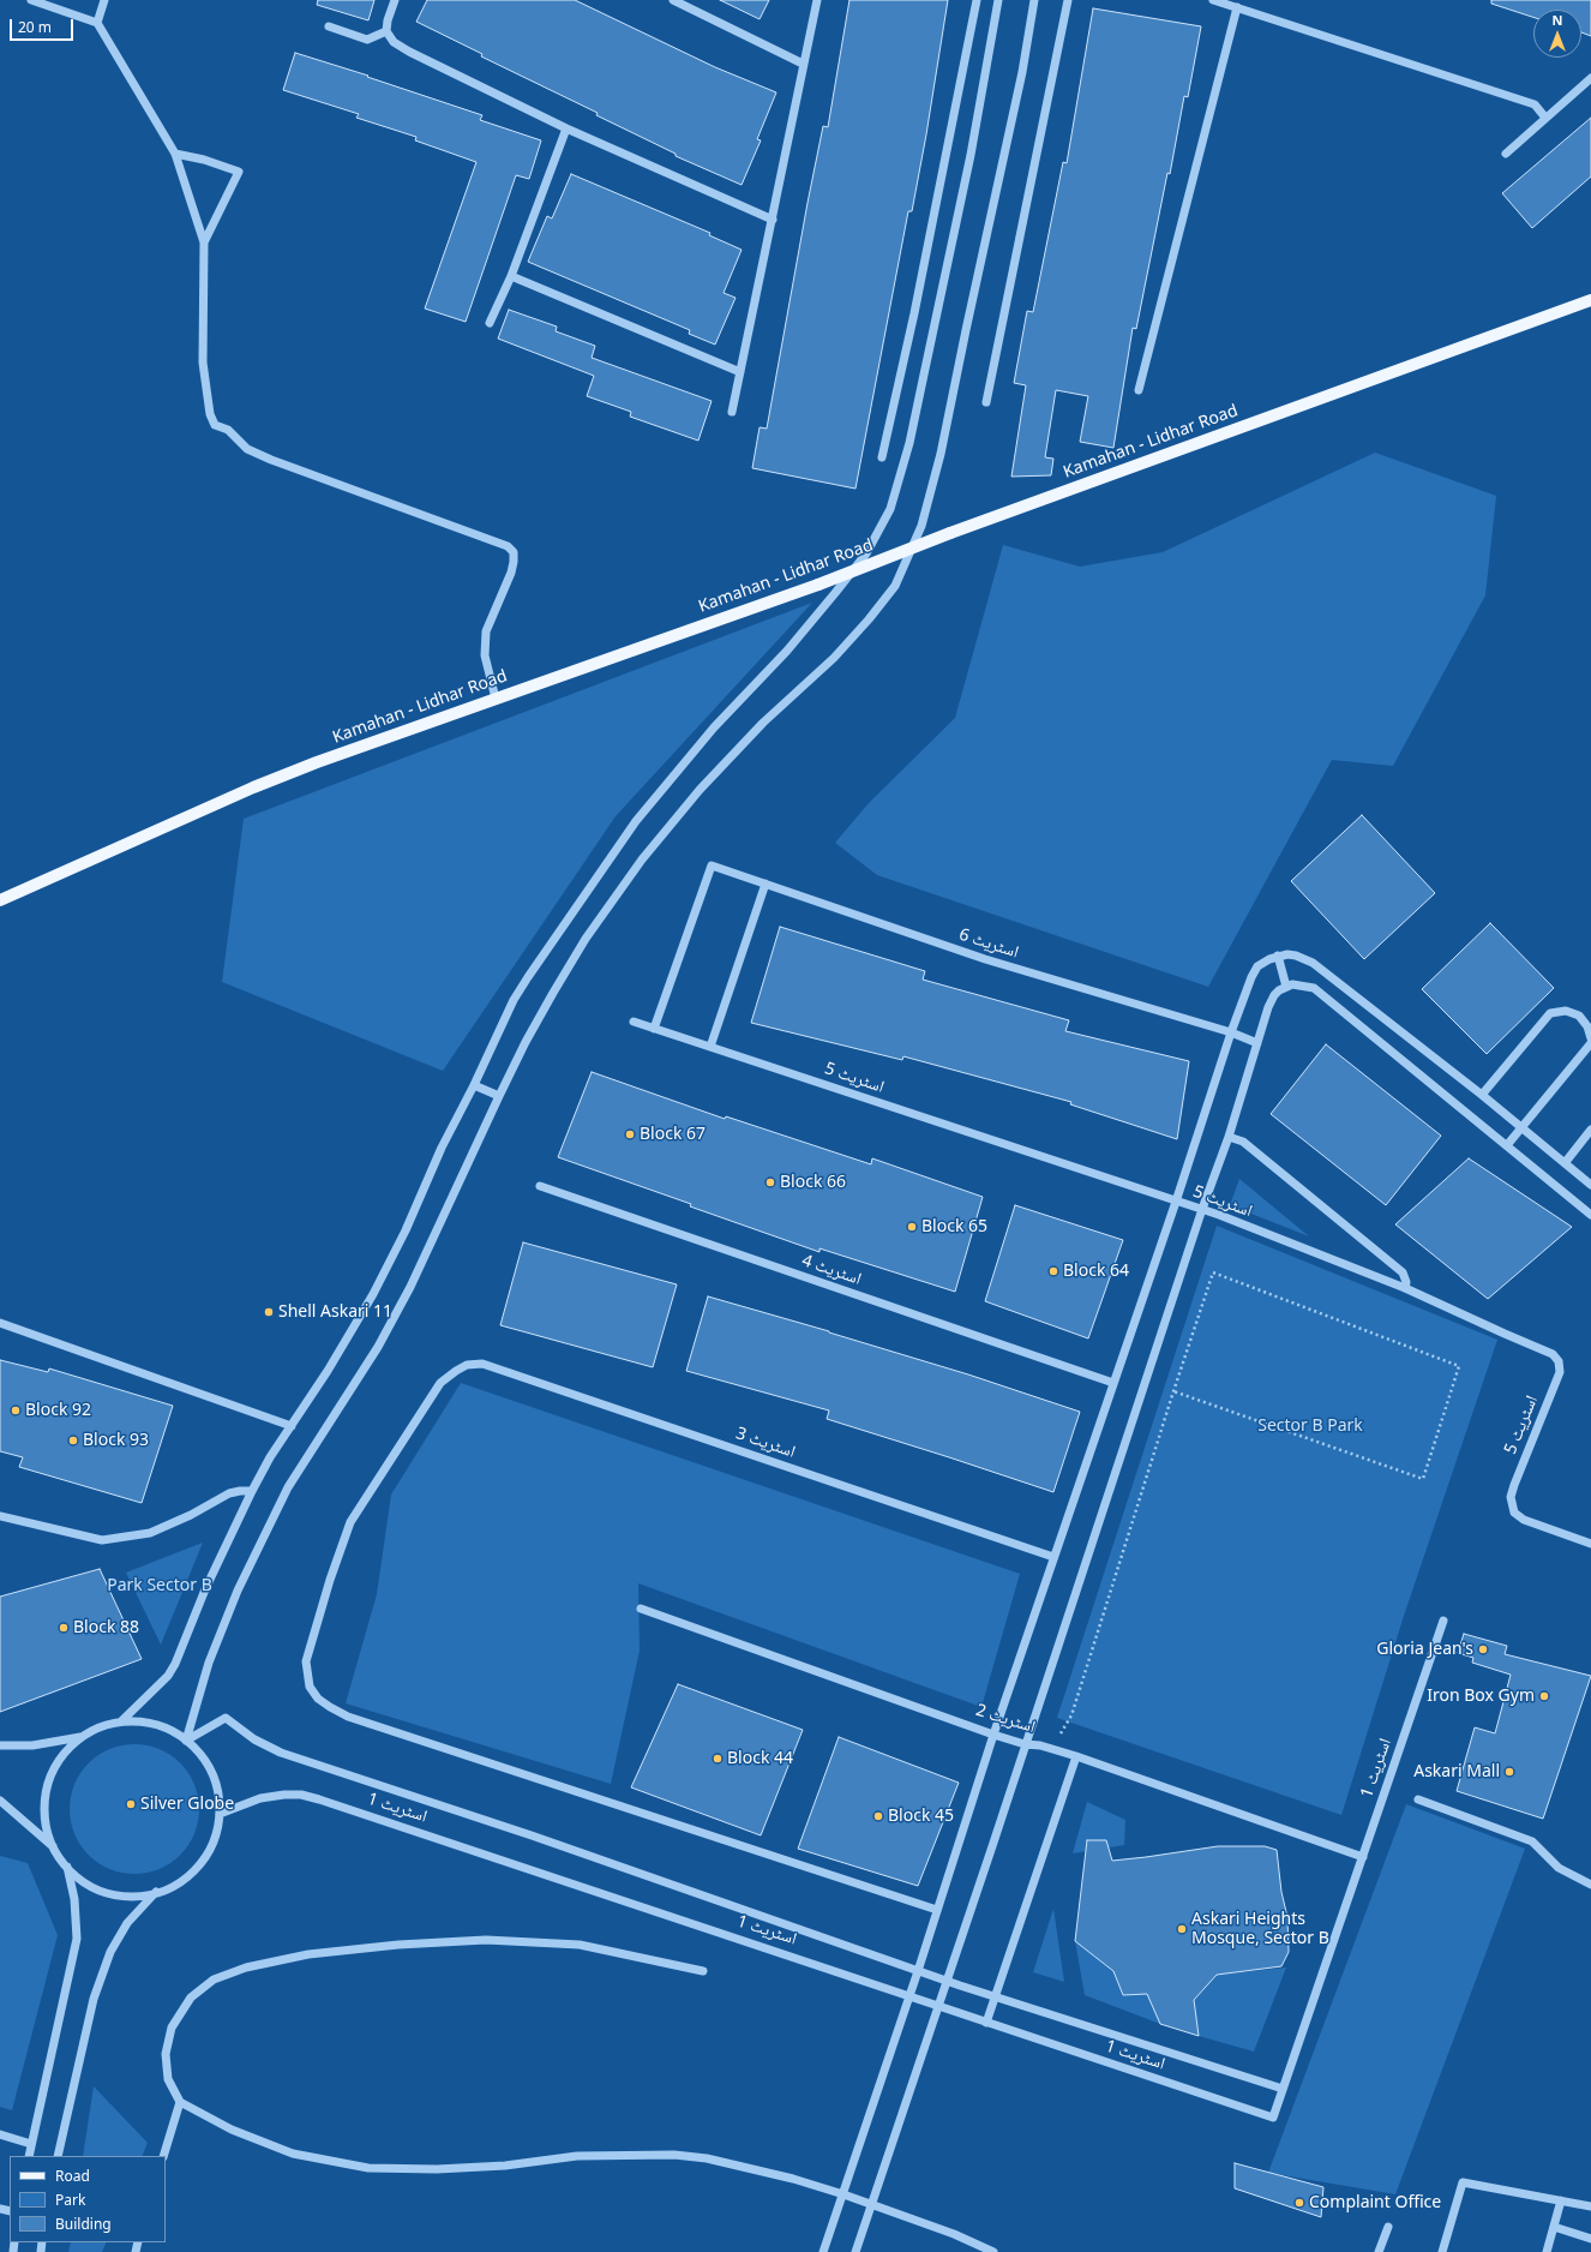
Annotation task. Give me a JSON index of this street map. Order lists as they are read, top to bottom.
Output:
{
  "streets": {
    "main road": ["Kamahan - Lidhar Road"],
    "street": [
      "اسٹریٹ 6",
      "اسٹریٹ 5",
      "اسٹریٹ 4",
      "اسٹریٹ 3",
      "اسٹریٹ 2",
      "اسٹریٹ 1"
    ]
  },
  "crossings": [
    ["اسٹریٹ 6", "اسٹریٹ 5"],
    ["اسٹریٹ 2", "اسٹریٹ 1"]
  ],
  "parks": ["Sector B Park", "Park Sector B"],
  "places": [
    "Block 67",
    "Block 66",
    "Block 65",
    "Block 64",
    "Shell Askari 11",
    "Block 92",
    "Block 93",
    "Block 88",
    "Gloria Jean's",
    "Iron Box Gym",
    "Block 44",
    "Askari Mall",
    "Silver Globe",
    "Block 45",
    "Askari Heights Mosque, Sector B",
    "Complaint Office"
  ],
  "legend": ["Road", "Park", "Building"],
  "scale_bar": "20 m",
  "north": "top"
}
